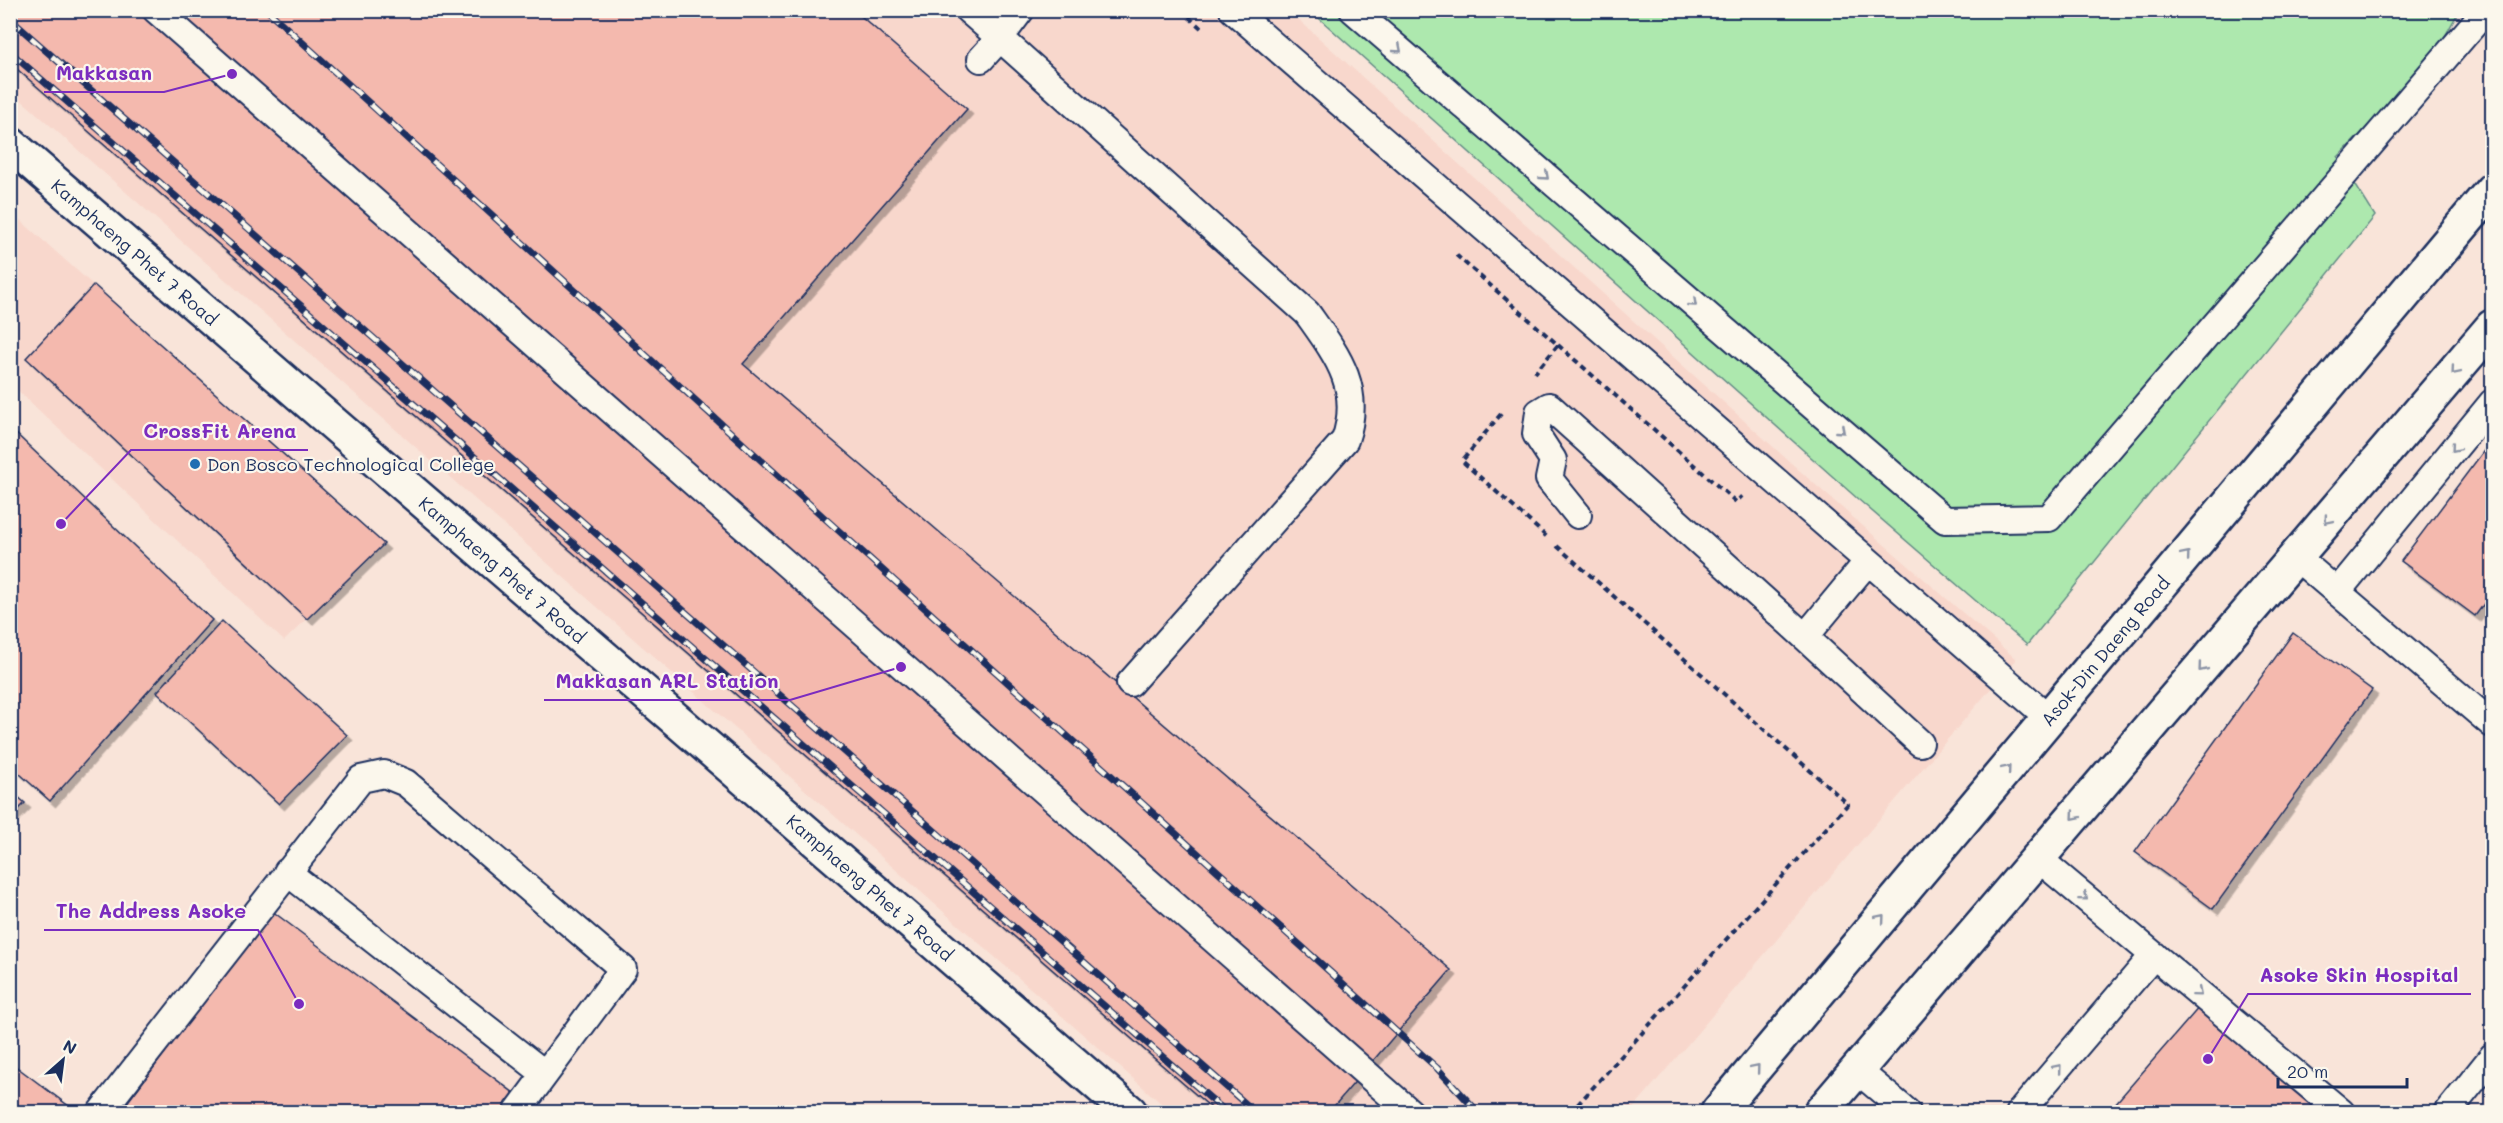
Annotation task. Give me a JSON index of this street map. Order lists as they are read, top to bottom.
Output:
{
  "streets": {
    "main road": ["Kamphaeng Phet 7 Road", "Asok-Din Daeng Road"]
  },
  "places": [
    "Makkasan",
    "Don Bosco Technological College",
    "CrossFit Arena",
    "Makkasan ARL Station",
    "The Address Asoke",
    "Asoke Skin Hospital"
  ],
  "scale_bar": "20 m",
  "north": "top right"
}
